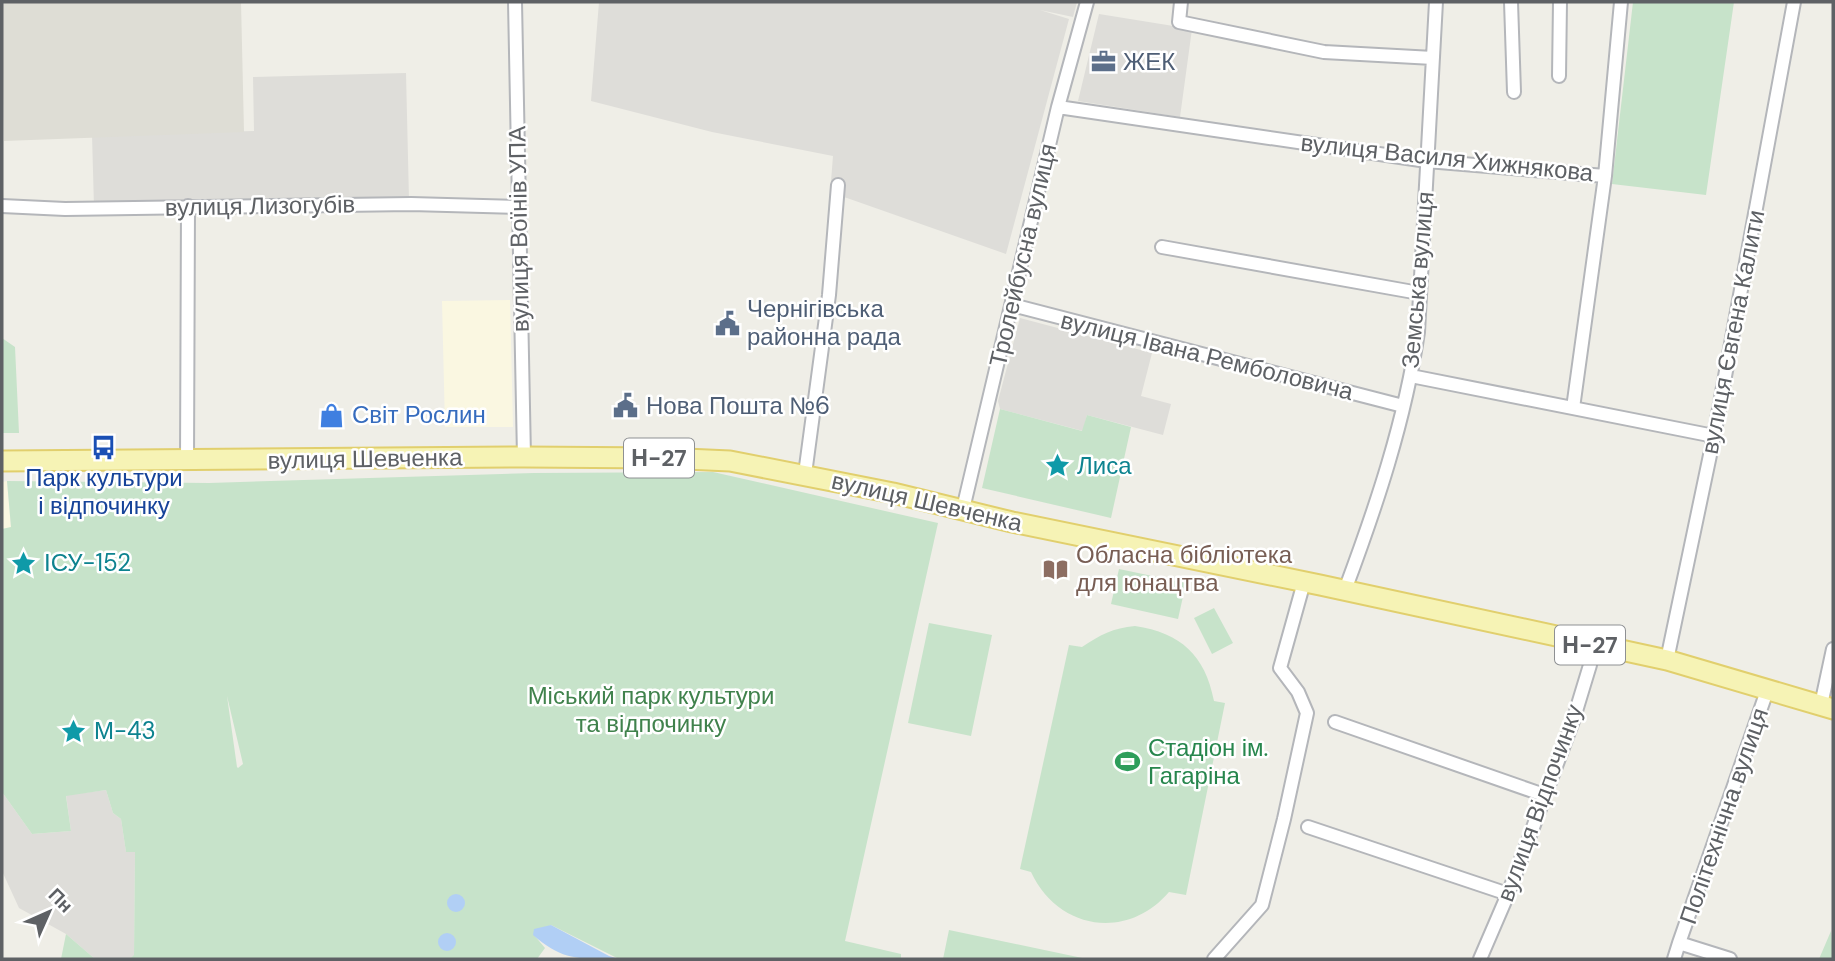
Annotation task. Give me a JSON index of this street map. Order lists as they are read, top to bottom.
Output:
{
  "streets": {
    "main road": ["Н-27", "вулиця Шевченка"],
    "street": [
      "вулиця Василя Хижнякова",
      "вулиця Лизогубів",
      "вулиця Воїнів УПА",
      "Тролейбусна вулиця",
      "Земська вулиця",
      "вулиця Євгена Калити",
      "вулиця Івана Ремболовича",
      "вулиця Відпочинку",
      "Політехнічна вулиця"
    ]
  },
  "crossings": [
    ["вулиця Василя Хижнякова", "Тролейбусна вулиця"],
    ["вулиця Василя Хижнякова", "Земська вулиця"],
    ["вулиця Лизогубів", "вулиця Воїнів УПА"],
    ["вулиця Воїнів УПА", "вулиця Шевченка"],
    ["Тролейбусна вулиця", "вулиця Івана Ремболовича"],
    ["Тролейбусна вулиця", "вулиця Шевченка"],
    ["Земська вулиця", "вулиця Івана Ремболовича"],
    ["Земська вулиця", "вулиця Шевченка"],
    ["вулиця Євгена Калити", "вулиця Шевченка"],
    ["вулиця Шевченка", "вулиця Відпочинку"],
    ["вулиця Шевченка", "Політехнічна вулиця"]
  ],
  "parks": ["Міський парк культури та відпочинку"],
  "places": {
    "office": ["ЖЕК"],
    "public building": ["Чернігівська районна рада", "Нова Пошта №6"],
    "shop": ["Світ Рослин"],
    "bus stop": ["Парк культури і відпочинку"],
    "place": ["Лиса", "ІСУ-152", "М-43"],
    "library": ["Обласна бібліотека для юнацтва"],
    "sports": ["Стадіон ім. Гагаріна"]
  },
  "north": "top right"
}
